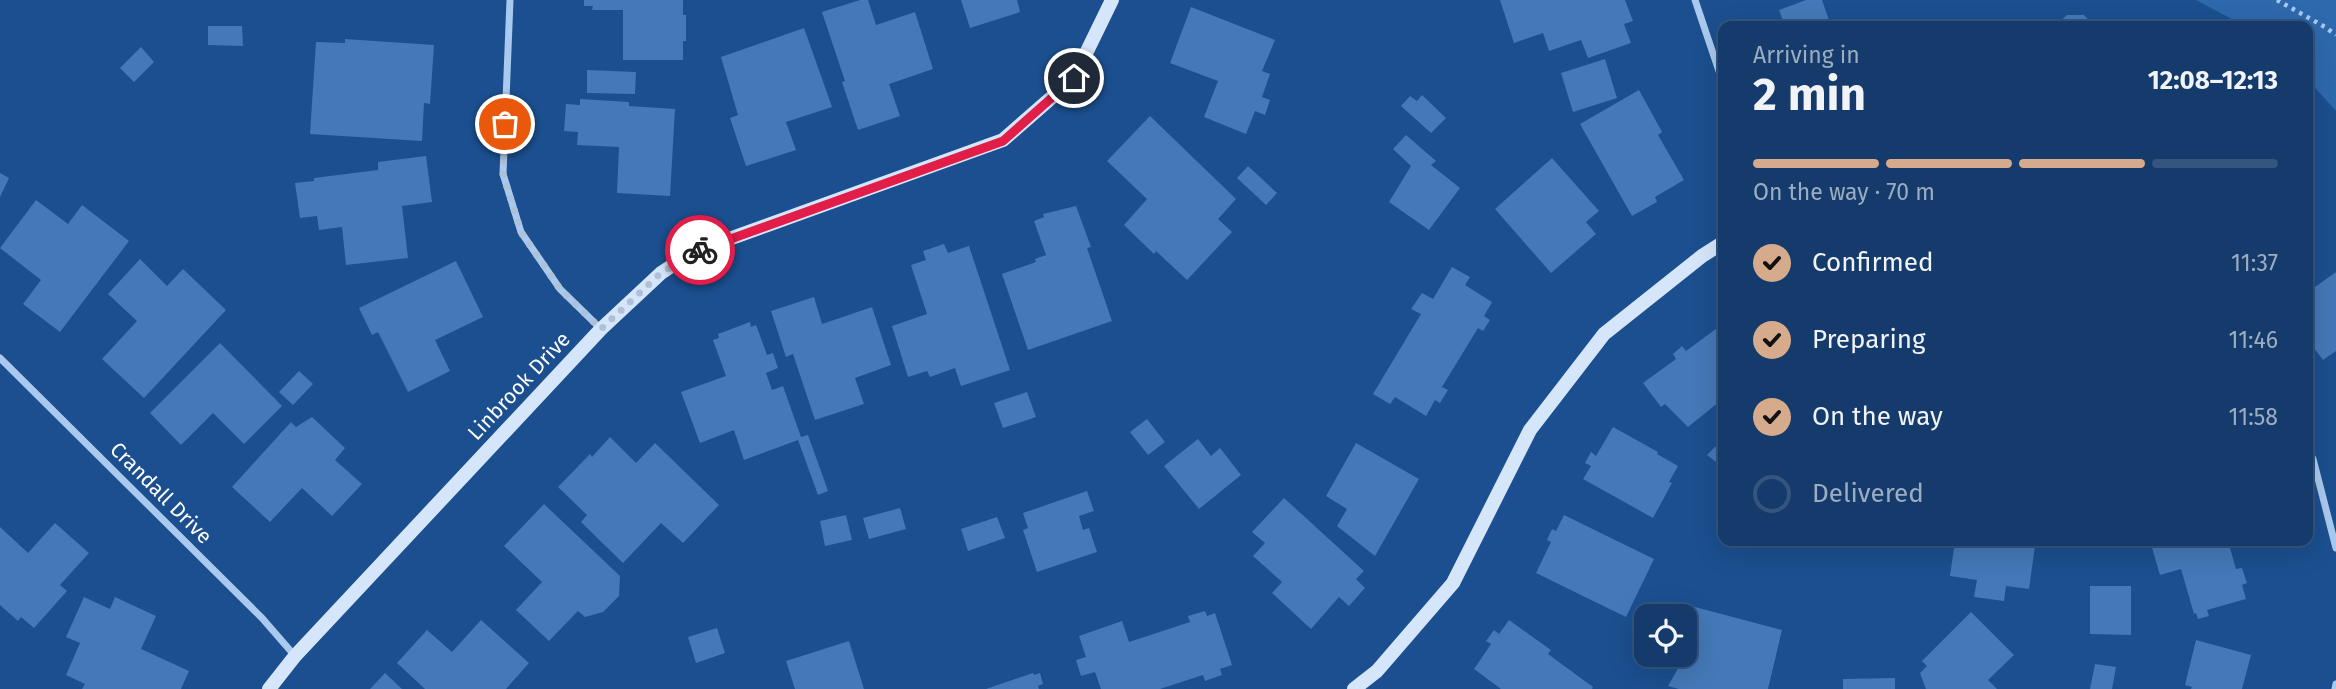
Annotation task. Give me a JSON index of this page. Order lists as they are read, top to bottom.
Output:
{
  "streets": {
    "street": ["Linbrook Drive", "Crandall Drive"]
  },
  "crossings": [
    ["Linbrook Drive", "Crandall Drive"]
  ],
  "page": {
    "heading": ["2 min", "Arriving in", "12:08–12:13"],
    "bar": "On the way · 70 m",
    "list": [
      ["Confirmed", "11:37"],
      ["Preparing", "11:46"],
      ["On the way", "11:58"],
      "Delivered"
    ]
  }
}
